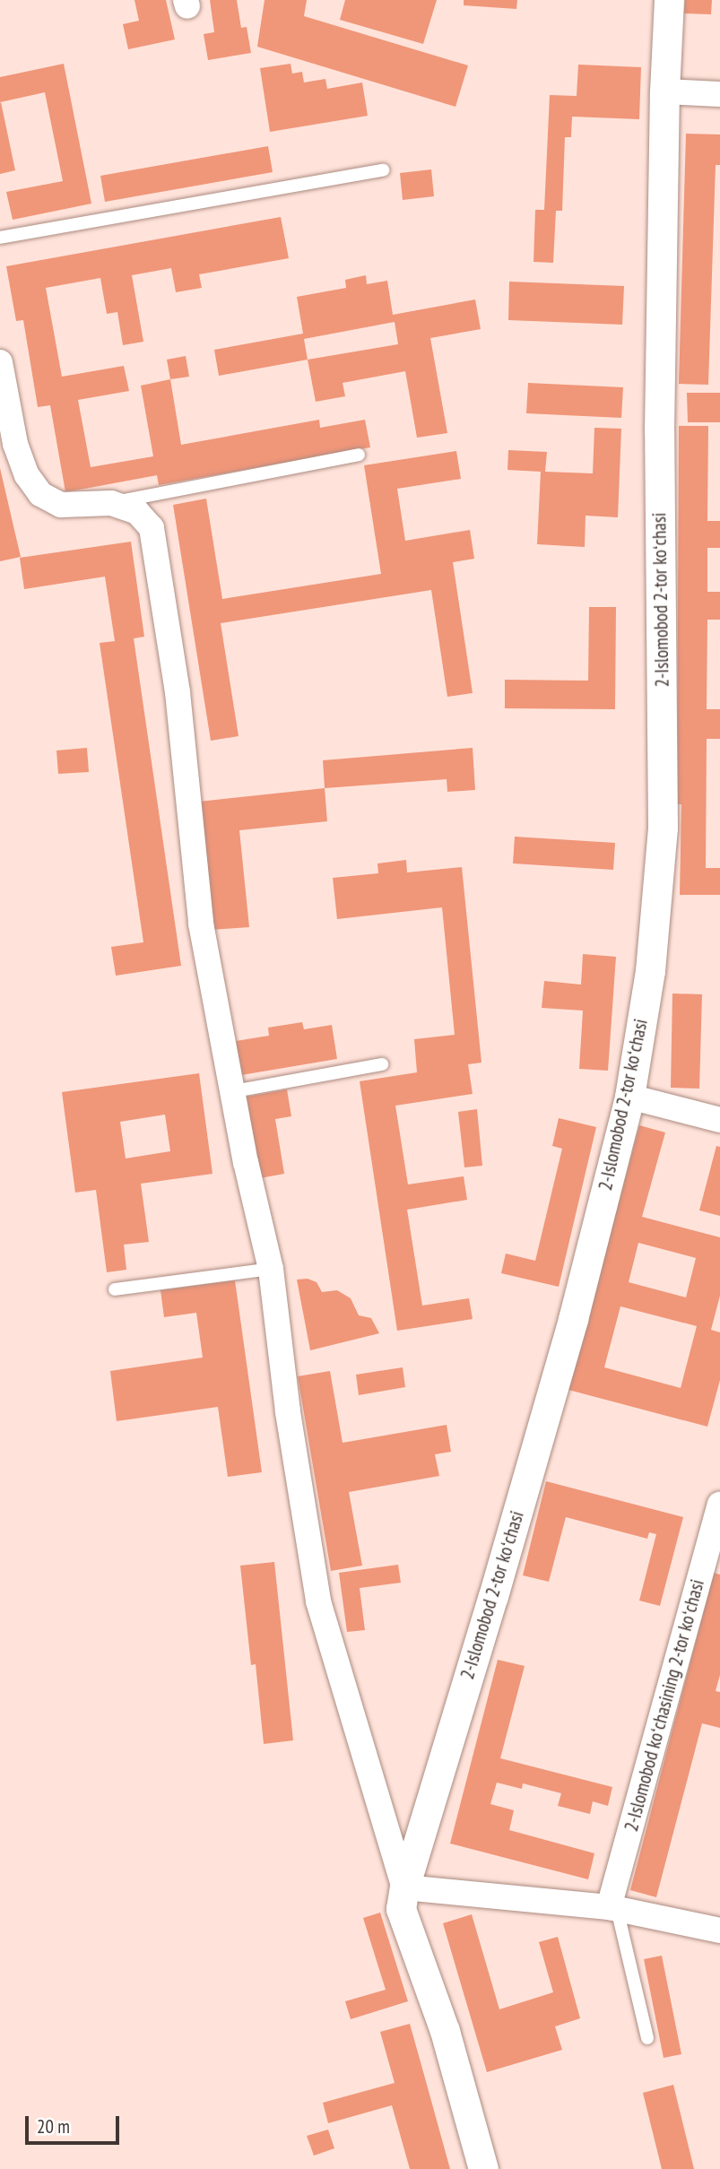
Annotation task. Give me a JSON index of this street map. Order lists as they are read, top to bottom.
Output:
{
  "streets": {
    "street": ["2-Islomobod 2-tor koʻchasi", "2-Islomobod koʻchasining 2-tor koʻchasi"]
  },
  "scale_bar": "20 m"
}
